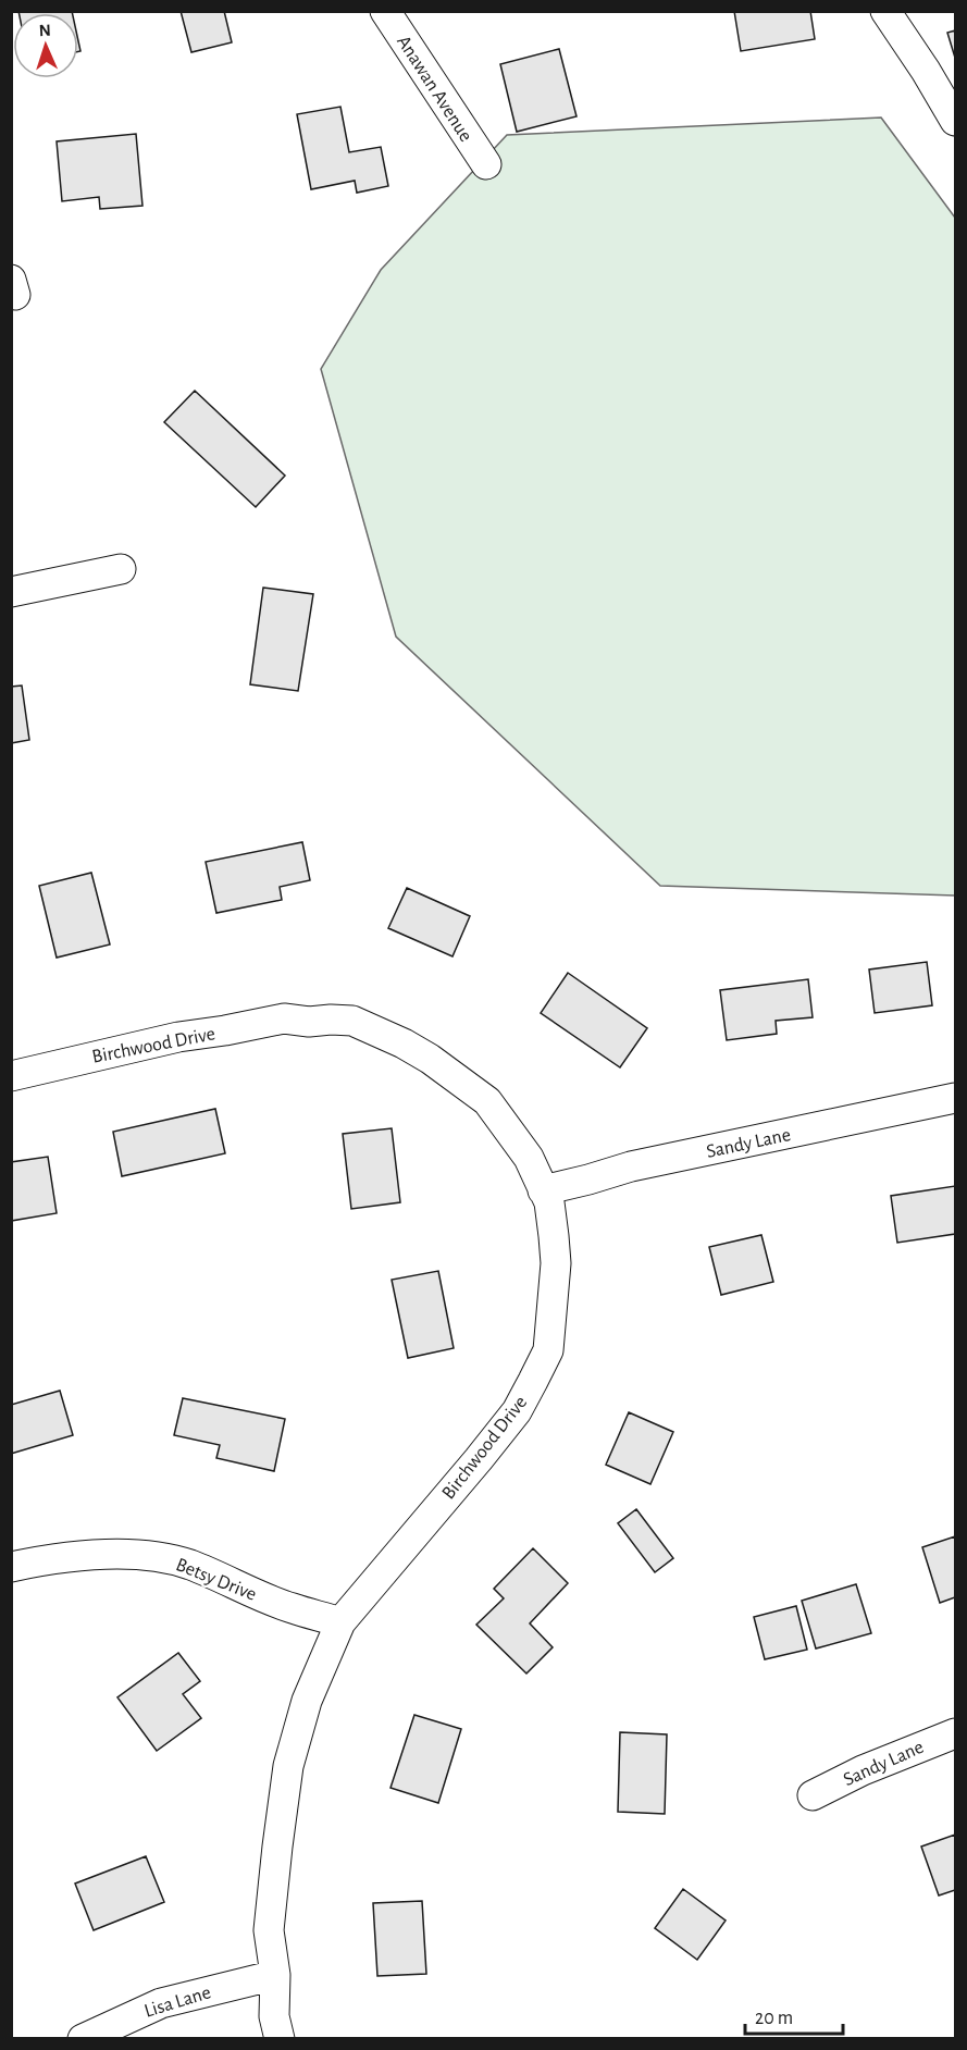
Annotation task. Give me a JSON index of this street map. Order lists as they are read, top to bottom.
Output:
{
  "streets": {
    "street": [
      "Anawan Avenue",
      "Birchwood Drive",
      "Sandy Lane",
      "Betsy Drive",
      "Lisa Lane"
    ]
  },
  "crossings": [
    ["Birchwood Drive", "Sandy Lane"],
    ["Birchwood Drive", "Betsy Drive"],
    ["Birchwood Drive", "Lisa Lane"]
  ],
  "scale_bar": "20 m",
  "north": "top"
}
